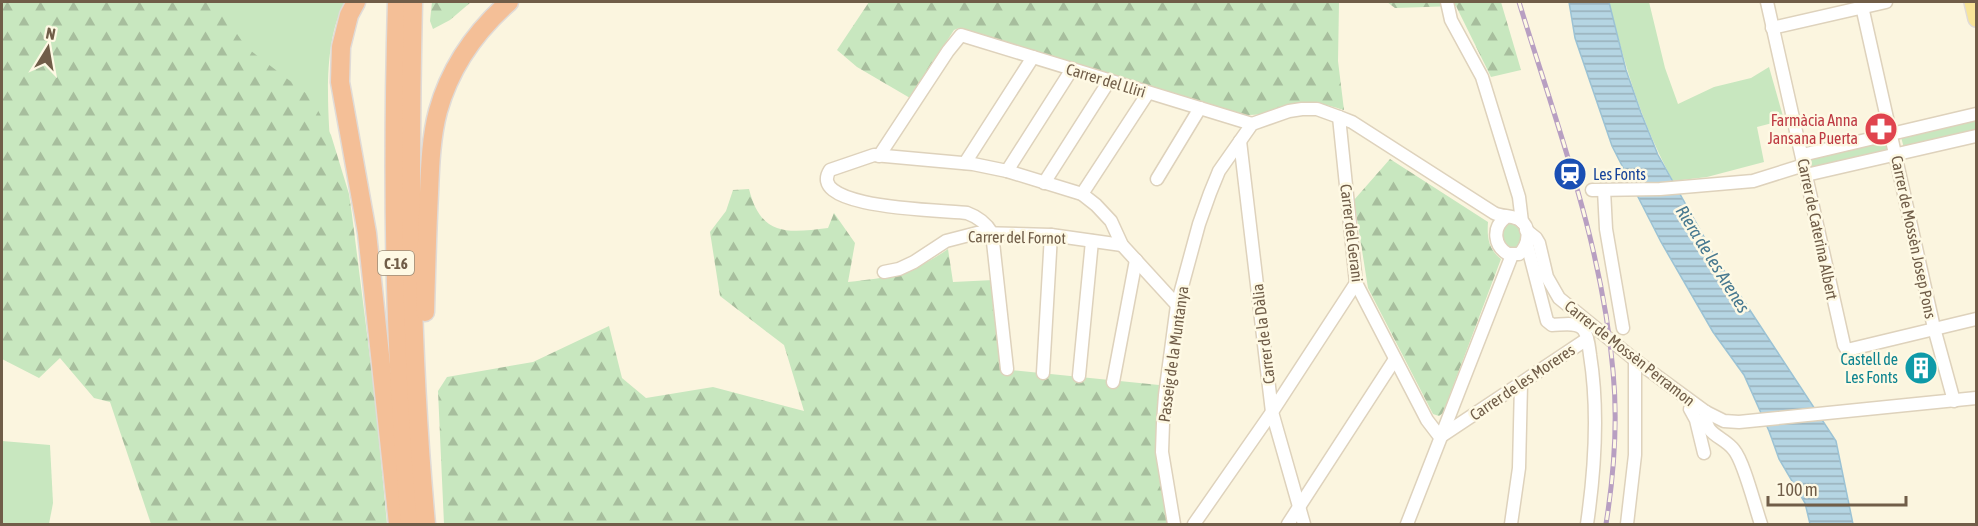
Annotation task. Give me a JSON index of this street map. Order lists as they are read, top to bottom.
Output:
{
  "streets": {
    "highway": ["C-16"],
    "street": [
      "Carrer del Lliri",
      "Carrer de Caterina Albert",
      "Carrer del Gerani",
      "Carrer del Fornot",
      "Carrer de Mossèn Josep Pons",
      "Carrer de la Dàlia",
      "Carrer de Mossèn Perramon",
      "Passeig de la Muntanya",
      "Carrer de les Moreres"
    ]
  },
  "crossings": [
    ["Carrer del Lliri", "Passeig de la Muntanya"],
    ["Carrer de Caterina Albert", "Carrer de Mossèn Josep Pons"],
    ["Carrer del Gerani", "Carrer de les Moreres"],
    ["Carrer de Mossèn Josep Pons", "Carrer de Mossèn Perramon"],
    ["Carrer de la Dàlia", "Passeig de la Muntanya"],
    ["Carrer de Mossèn Perramon", "Carrer de les Moreres"]
  ],
  "water": ["Riera de les Arenes"],
  "places": {
    "pharmacy": ["Farmàcia Anna Jansana Puerta"],
    "station": ["Les Fonts"],
    "building": ["Castell de Les Fonts"]
  },
  "scale_bar": "100 m",
  "north": "top"
}
